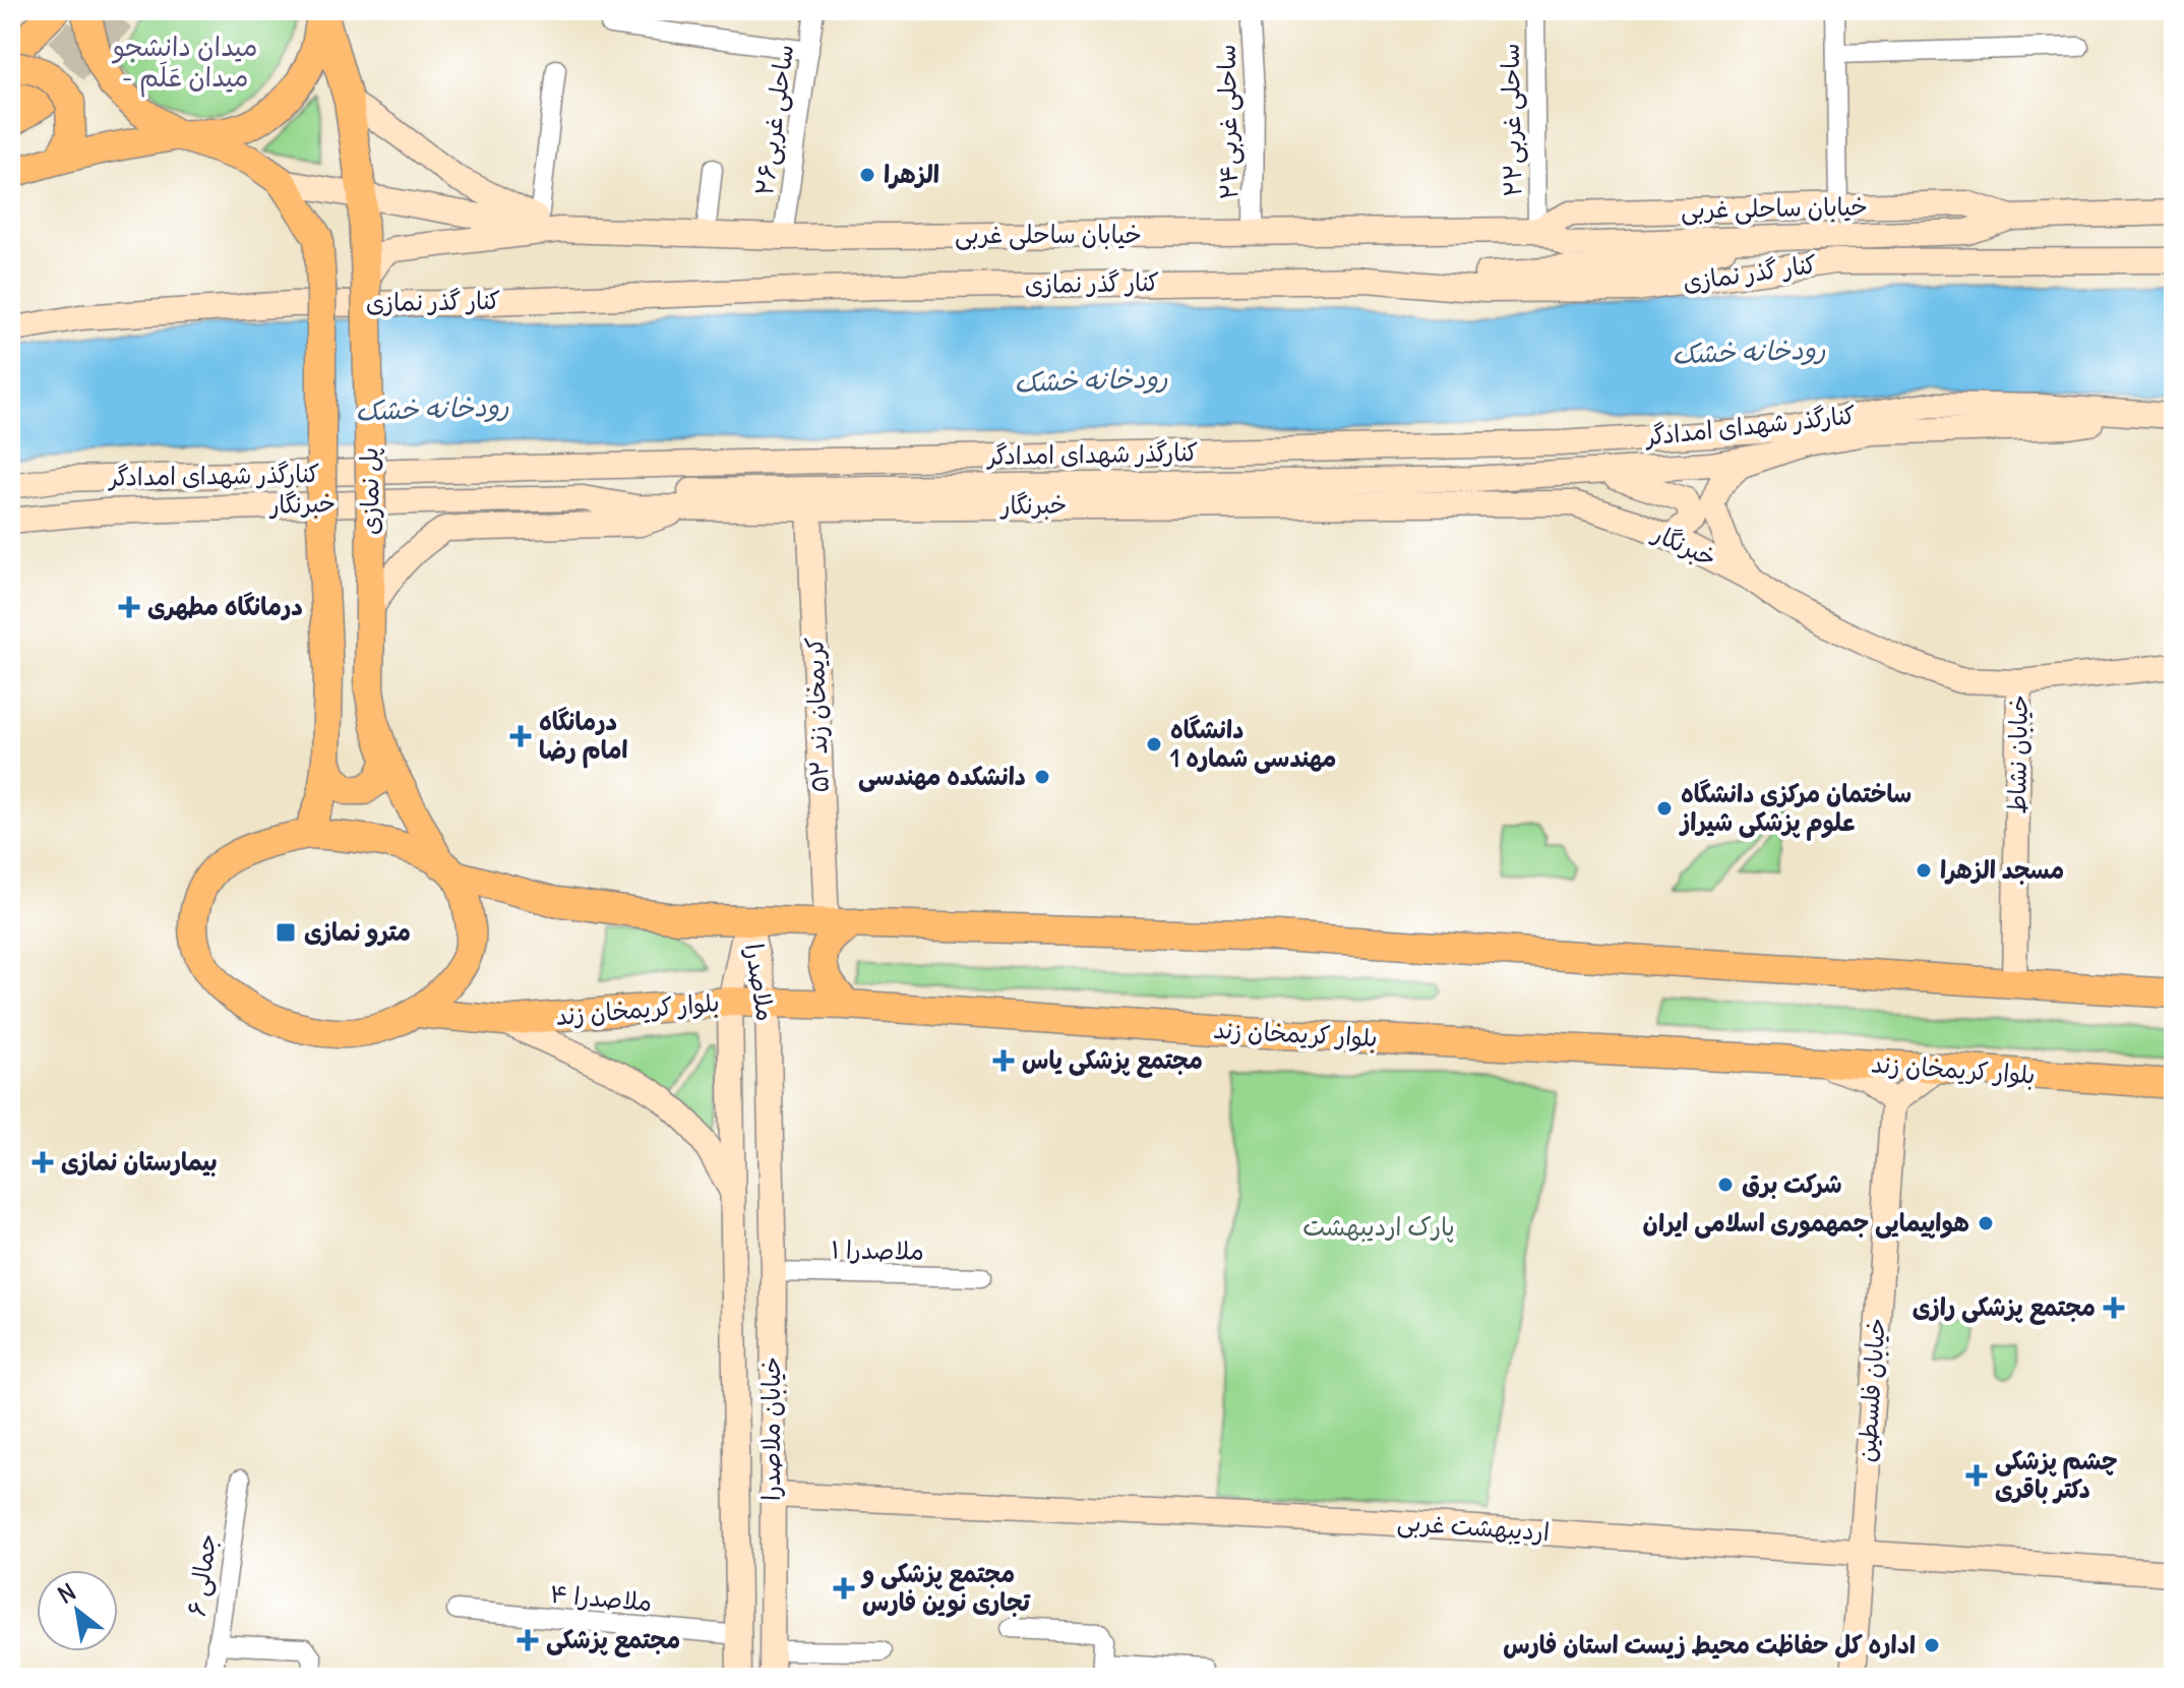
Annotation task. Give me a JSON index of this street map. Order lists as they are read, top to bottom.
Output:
{
  "streets": {
    "main road": [
      "خیابان ساحلی غربی",
      "کنار گذر نمازی",
      "کنارگذر شهدای امدادگر",
      "پل نمازی",
      "خبرنگار",
      "کریمخان زند ۵۲",
      "خیابان نشاط",
      "ملاصدرا",
      "بلوار کریمخان زند",
      "خیابان فلسطین",
      "خیابان ملاصدرا",
      "اردیبهشت غربی"
    ],
    "street": [
      "ساحلی غربی۲۶",
      "ساحلی غربی۲۲",
      "ساحلی غربی۲۴",
      "۱ ملاصدرا",
      "۶ جمالی",
      "۴ ملاصدرا"
    ]
  },
  "crossings": [
    ["ساحلی غربی۲۶", "خیابان ساحلی غربی"],
    ["ساحلی غربی۲۲", "خیابان ساحلی غربی"],
    ["ساحلی غربی۲۴", "خیابان ساحلی غربی"],
    ["پل نمازی", "بلوار کریمخان زند"],
    ["خبرنگار", "کریمخان زند ۵۲"],
    ["خبرنگار", "خیابان نشاط"],
    ["ملاصدرا", "بلوار کریمخان زند"],
    ["ملاصدرا", "خیابان ملاصدرا"],
    ["۱ ملاصدرا", "خیابان ملاصدرا"],
    ["خیابان فلسطین", "اردیبهشت غربی"],
    ["خیابان ملاصدرا", "اردیبهشت غربی"],
    ["خیابان ملاصدرا", "۴ ملاصدرا"]
  ],
  "districts": ["میدان دانشجو - میدان عَلَم"],
  "water": ["رودخانه خشک"],
  "parks": ["پارک اردیبهشت"],
  "places": {
    "other": [
      "الزهرا",
      "دانشگاه مهندسی شماره 1",
      "دانشکده مهندسی",
      "ساختمان مرکزی دانشگاه علوم پزشکی شیراز",
      "مسجد الزهرا",
      "شرکت برق",
      "هواپیمایی جمهموری اسلامی ایران",
      "اداره کل حفاظت محیط زیست استان فارس"
    ],
    "health": [
      "درمانگاه مطهری",
      "درمانگاه امام رضا",
      "مجتمع پزشکی یاس",
      "بیمارستان نمازی",
      "مجتمع پزشکی رازی",
      "چشم پزشکی دکتر باقری",
      "مجتمع پزشکی و تجاری نوین فارس",
      "مجتمع پزشکی"
    ],
    "transit": ["مترو نمازی"]
  },
  "north": "top left"
}
